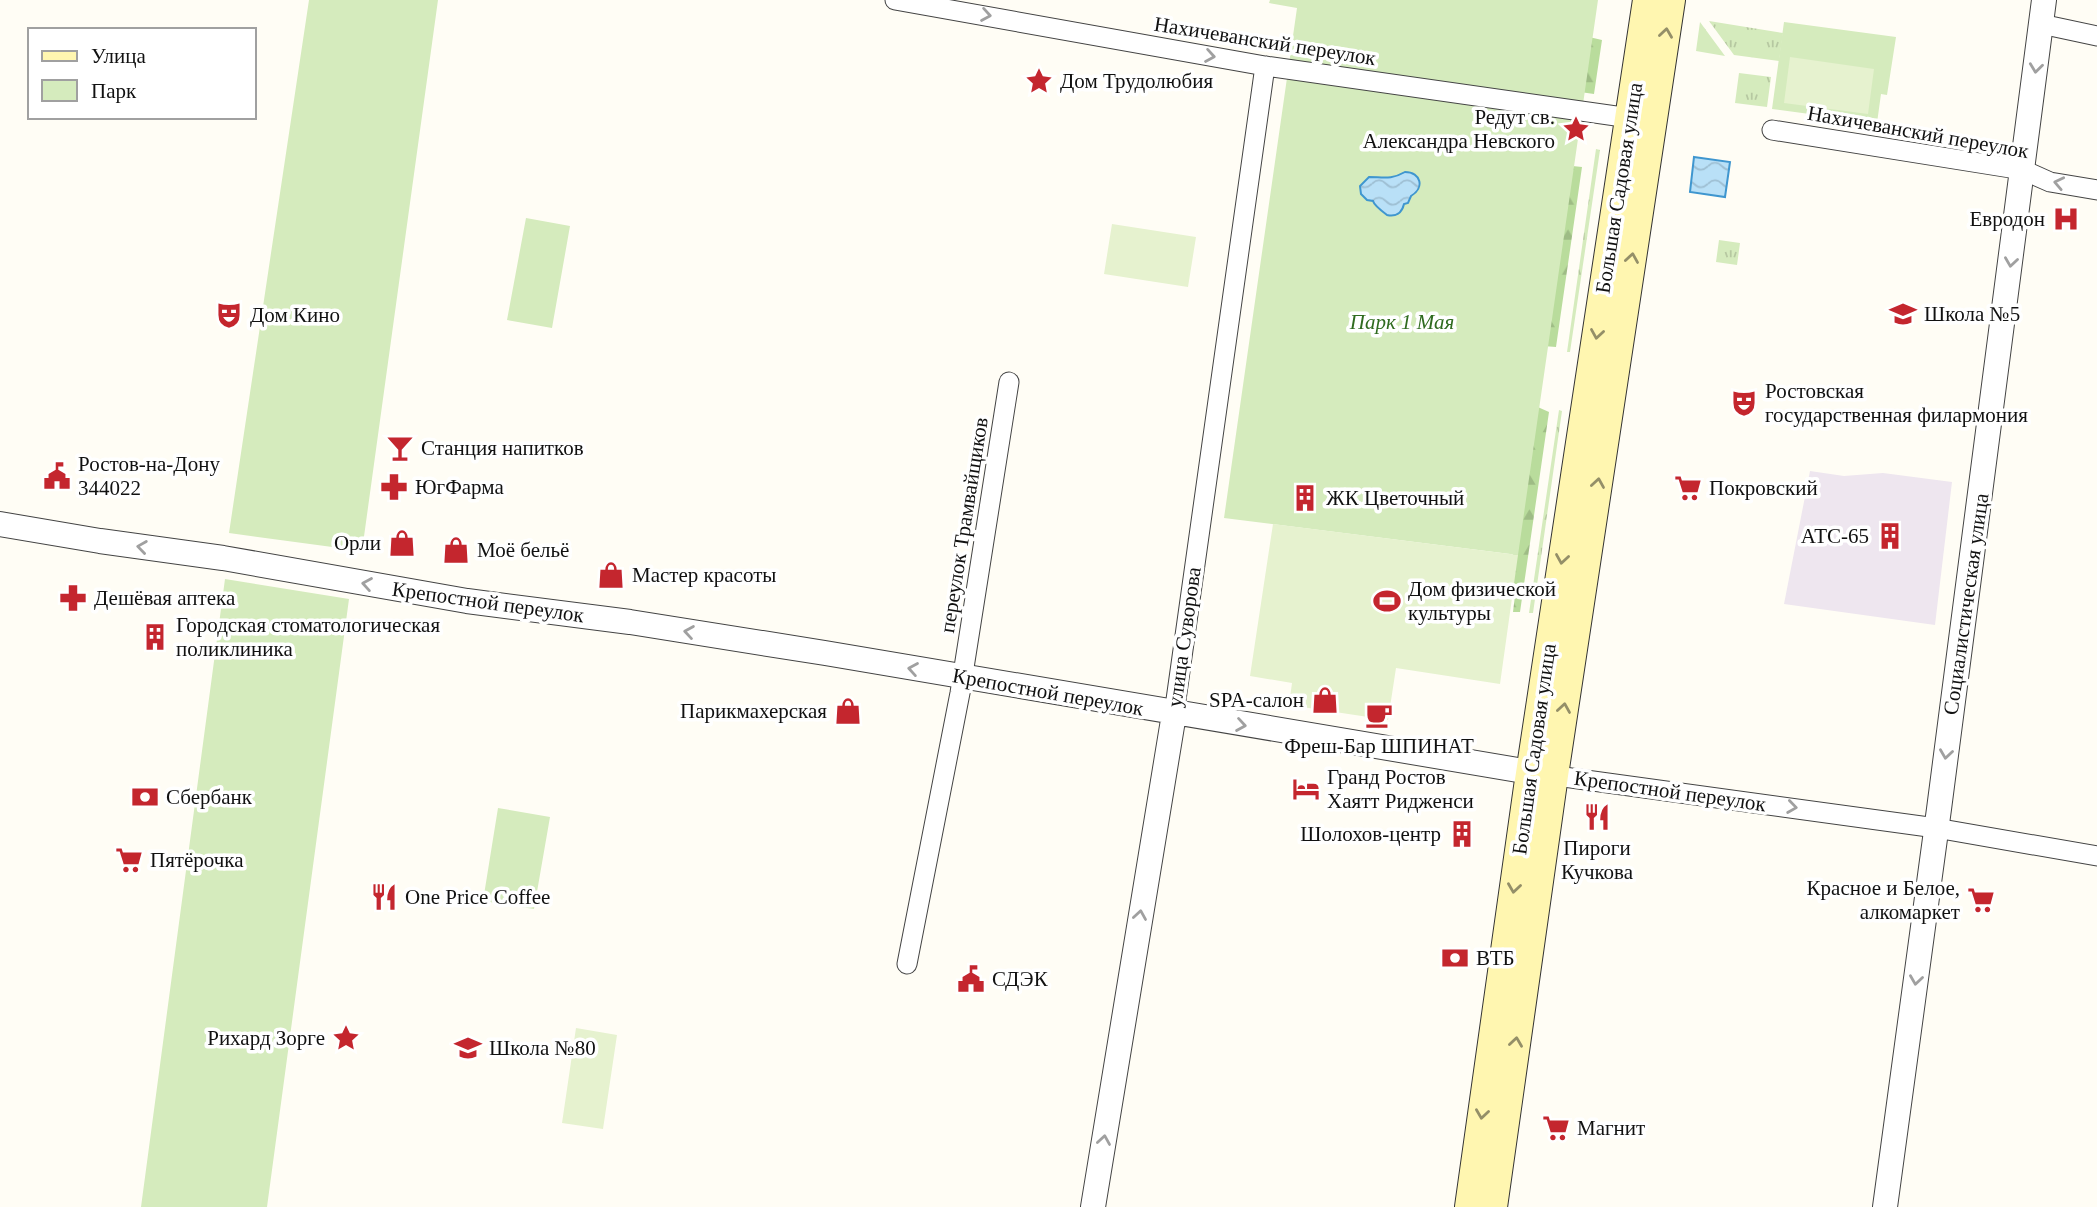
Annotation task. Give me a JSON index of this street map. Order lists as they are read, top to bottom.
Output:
{
  "streets": {
    "main road": ["Большая Садовая улица"],
    "street": [
      "Нахичеванский переулок",
      "переулок Трамвайщиков",
      "Крепостной переулок",
      "Социалистическая улица",
      "улица Суворова"
    ]
  },
  "crossings": [
    ["Нахичеванский переулок", "Большая Садовая улица"],
    ["Нахичеванский переулок", "Социалистическая улица"],
    ["Нахичеванский переулок", "улица Суворова"],
    ["Большая Садовая улица", "Крепостной переулок"],
    ["переулок Трамвайщиков", "Крепостной переулок"],
    ["Крепостной переулок", "Социалистическая улица"],
    ["Крепостной переулок", "улица Суворова"]
  ],
  "one_way": ["Социалистическая улица", "улица Суворова"],
  "parks": ["Парк 1 Мая"],
  "places": {
    "place": ["Дом Трудолюбия", "Редут св. Александра Невского", "Рихард Зорге"],
    "hospital": ["Евродон"],
    "school or university": ["Школа №5", "Школа №80"],
    "theatre": ["Дом Кино", "Ростовская государственная филармония"],
    "bar": ["Станция напитков"],
    "public building": ["Ростов-на-Дону 344022", "СДЭК"],
    "pharmacy": ["ЮгФарма", "Дешёвая аптека"],
    "supermarket": [
      "Покровский",
      "Пятёрочка",
      "Красное и Белое, алкомаркет",
      "Магнит"
    ],
    "building": [
      "ЖК Цветочный",
      "АТС-65",
      "Городская стоматологическая поликлиника",
      "Шолохов-центр"
    ],
    "shop": [
      "Орли",
      "Моё бельё",
      "Мастер красоты",
      "SPA-салон",
      "Парикмахерская"
    ],
    "sports": ["Дом физической культуры"],
    "cafe": ["Фреш-Бар ШПИНАТ"],
    "hotel": ["Гранд Ростов Хаятт Ридженси"],
    "bank": ["Сбербанк", "ВТБ"],
    "restaurant": ["Пироги Кучкова", "One Price Coffee"]
  },
  "legend": ["Улица", "Парк"]
}
